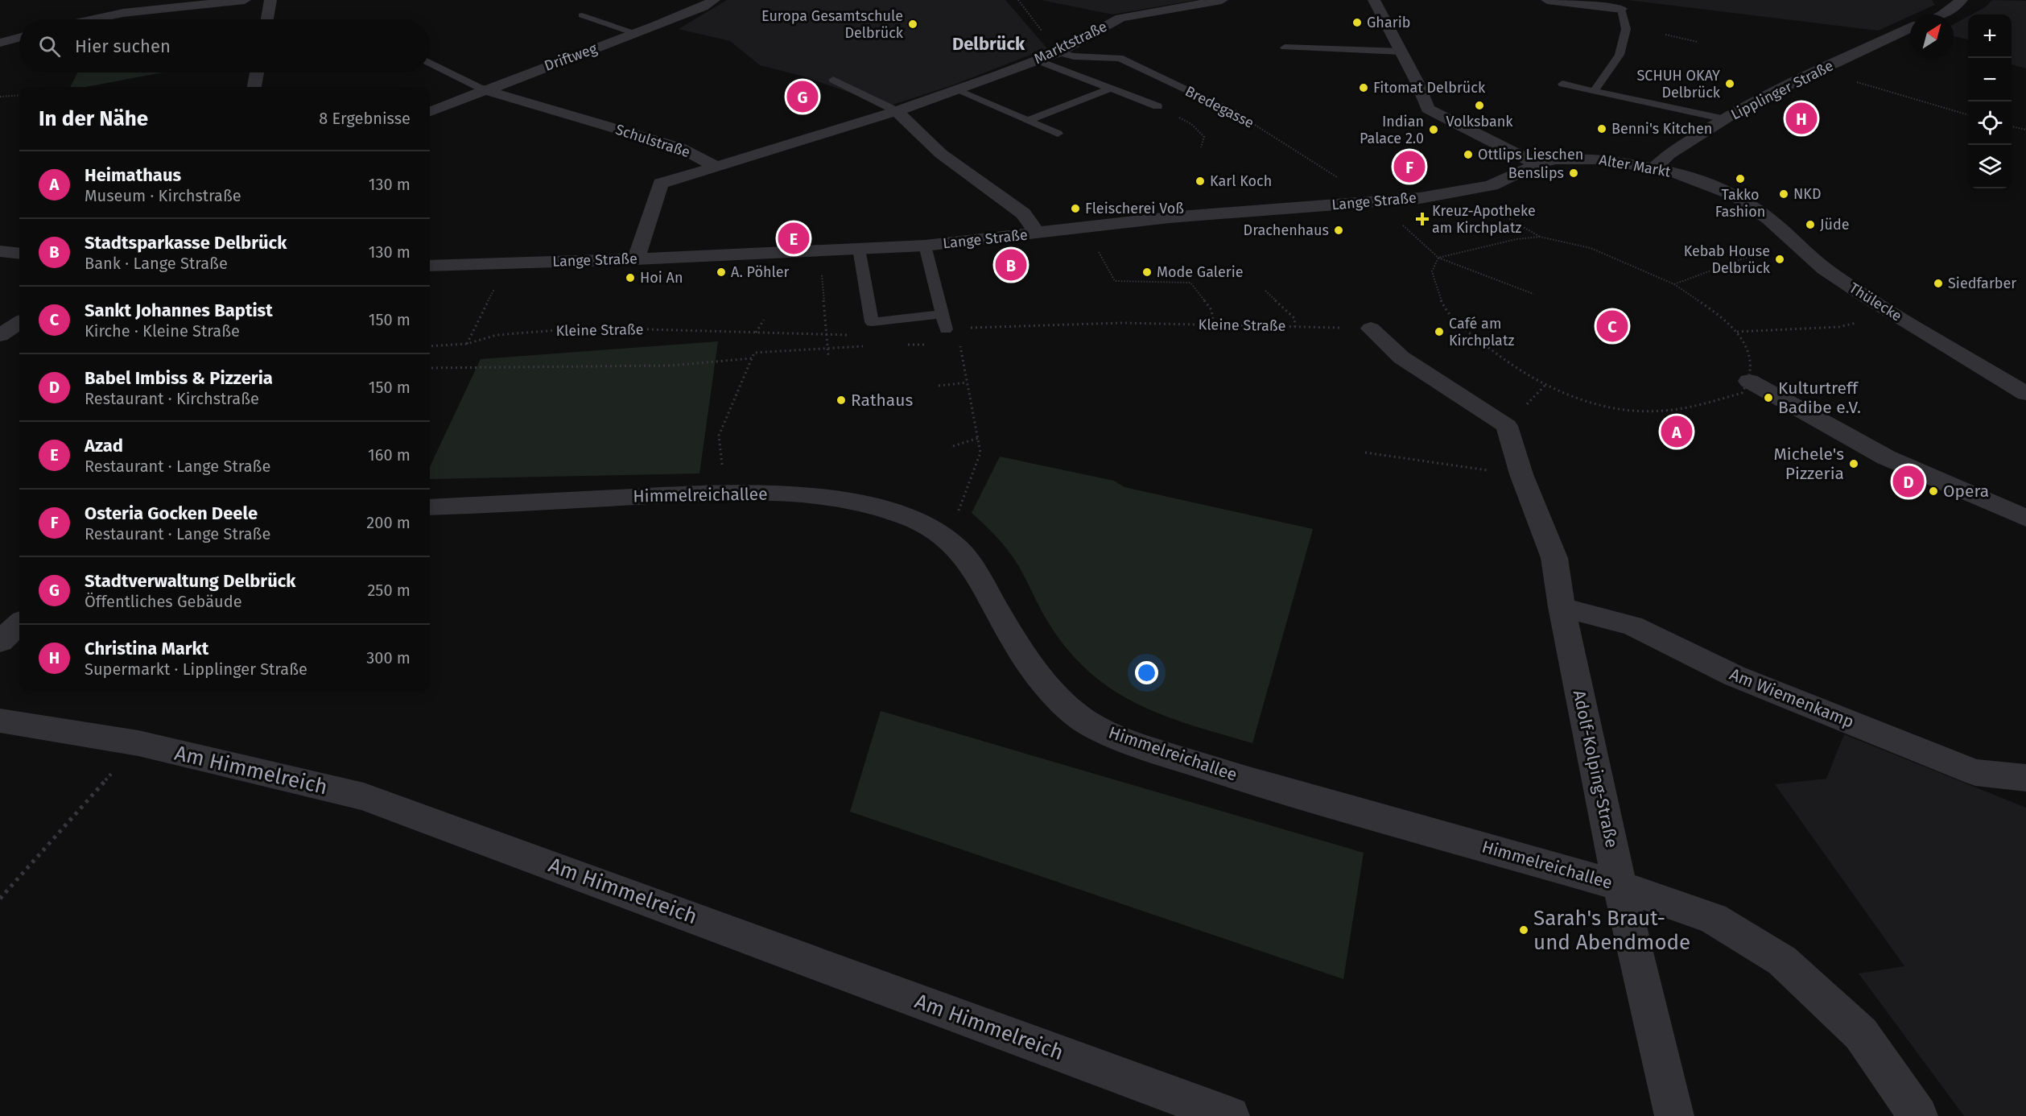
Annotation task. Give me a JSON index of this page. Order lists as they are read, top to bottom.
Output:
{
  "streets": {
    "street": [
      "Marktstraße",
      "Driftweg",
      "Lipplinger Straße",
      "Schulstraße",
      "Alter Markt",
      "Lange Straße",
      "Thülecke",
      "Himmelreichallee",
      "Am Wiemenkamp",
      "Adolf-Kolping-Straße",
      "Am Himmelreich"
    ],
    "lane": ["Bredegasse"],
    "path": ["Kleine Straße"]
  },
  "crossings": [
    ["Marktstraße", "Bredegasse"],
    ["Marktstraße", "Schulstraße"],
    ["Driftweg", "Schulstraße"],
    ["Lipplinger Straße", "Alter Markt"],
    ["Schulstraße", "Lange Straße"],
    ["Alter Markt", "Lange Straße"],
    ["Alter Markt", "Thülecke"],
    ["Kleine Straße", "Adolf-Kolping-Straße"],
    ["Himmelreichallee", "Adolf-Kolping-Straße"],
    ["Am Wiemenkamp", "Adolf-Kolping-Straße"]
  ],
  "districts": ["Delbrück"],
  "places": {
    "other": [
      "Gharib",
      "Europa Gesamtschule Delbrück",
      "SCHUH OKAY Delbrück",
      "Fitomat Delbrück",
      "Volksbank",
      "Benni's Kitchen",
      "Indian Palace 2.0",
      "Ottlips Lieschen",
      "Benslips",
      "Takko Fashion",
      "Karl Koch",
      "NKD",
      "Fleischerei Voß",
      "Jüde",
      "Drachenhaus",
      "Kebab House Delbrück",
      "A. Pöhler",
      "Mode Galerie",
      "Hoi An",
      "Siedfarber",
      "Café am Kirchplatz",
      "Kulturtreff Badibe e.V.",
      "Rathaus",
      "Michele's Pizzeria",
      "Opera",
      "Sarah's Braut- und Abendmode"
    ],
    "health": ["Kreuz-Apotheke am Kirchplatz"]
  },
  "north": "top right",
  "page": {
    "map_buttons": ["+", "−"],
    "search": "Hier suchen",
    "pins": [
      "G",
      "H",
      "F",
      "E",
      "B",
      "C",
      "A",
      "D"
    ],
    "heading": ["In der Nähe", "8 Ergebnisse"],
    "list": [
      {
        "mark": "A",
        "name": "Heimathaus",
        "note": "Museum · Kirchstraße",
        "value": "130 m"
      },
      {
        "mark": "B",
        "name": "Stadtsparkasse Delbrück",
        "note": "Bank · Lange Straße",
        "value": "130 m"
      },
      {
        "mark": "C",
        "name": "Sankt Johannes Baptist",
        "note": "Kirche · Kleine Straße",
        "value": "150 m"
      },
      {
        "mark": "D",
        "name": "Babel Imbiss & Pizzeria",
        "note": "Restaurant · Kirchstraße",
        "value": "150 m"
      },
      {
        "mark": "E",
        "name": "Azad",
        "note": "Restaurant · Lange Straße",
        "value": "160 m"
      },
      {
        "mark": "F",
        "name": "Osteria Gocken Deele",
        "note": "Restaurant · Lange Straße",
        "value": "200 m"
      },
      {
        "mark": "G",
        "name": "Stadtverwaltung Delbrück",
        "note": "Öffentliches Gebäude",
        "value": "250 m"
      },
      {
        "mark": "H",
        "name": "Christina Markt",
        "note": "Supermarkt · Lipplinger Straße",
        "value": "300 m"
      }
    ]
  }
}
